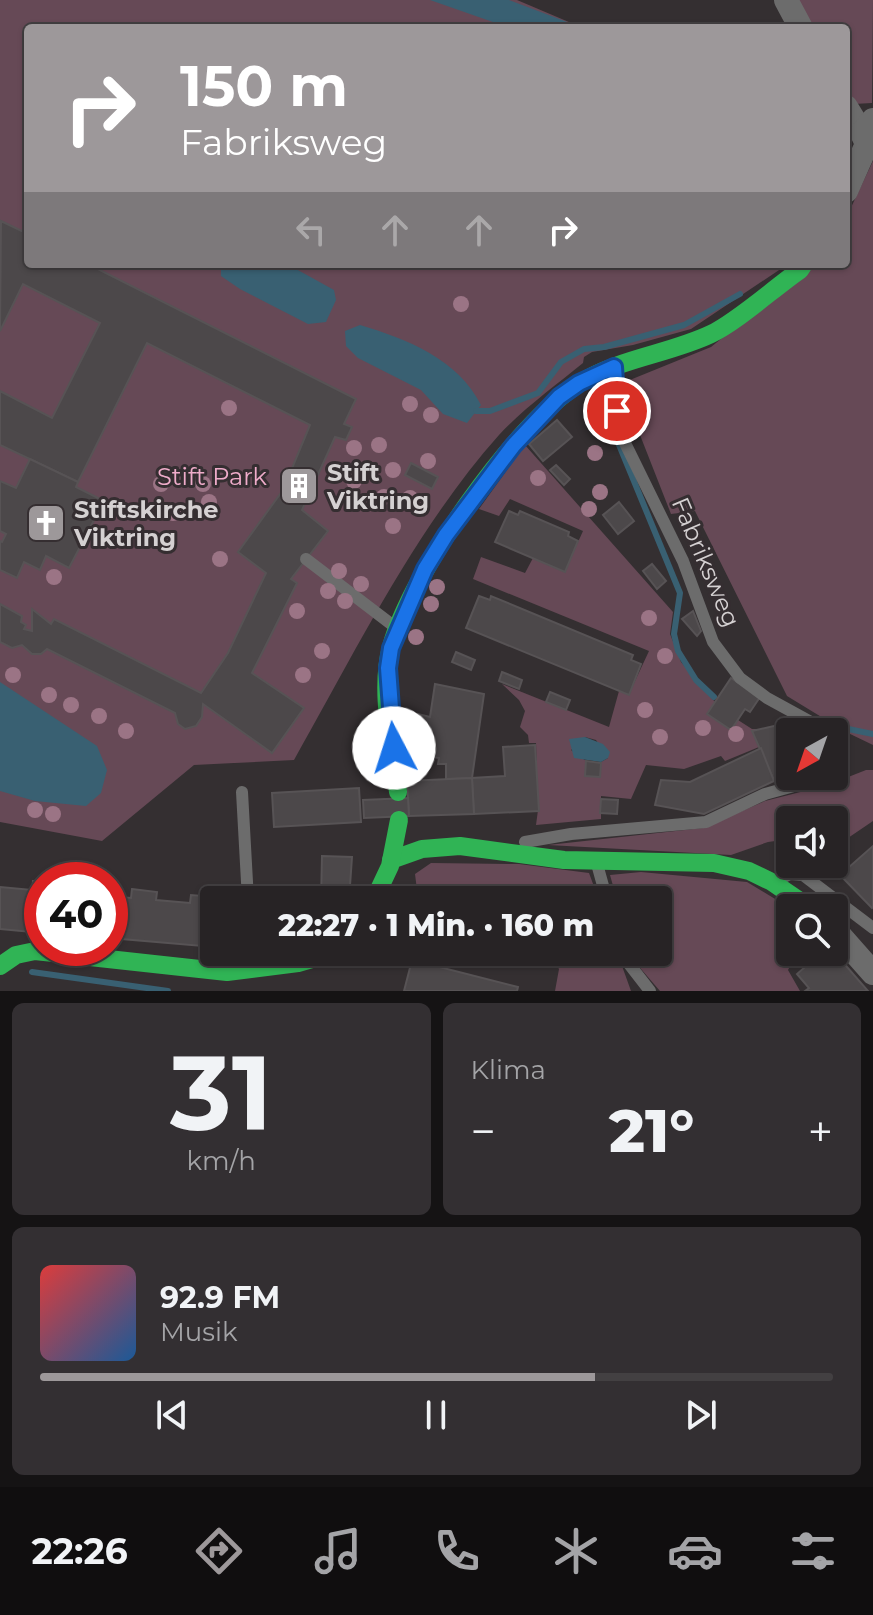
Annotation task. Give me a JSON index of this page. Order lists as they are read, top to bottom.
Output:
{
  "streets": {
    "lane": ["Fabriksweg"]
  },
  "parks": ["Stift Park"],
  "places": {
    "building": ["Stift Viktring"],
    "church": ["Stiftskirche Viktring"]
  },
  "north": "bottom left",
  "page": {
    "turn": ["150 m", "Fabriksweg"],
    "limit": "40",
    "trip": "22:27 · 1 Min. · 160 m",
    "tile": [
      ["31", "km/h"],
      "Klima"
    ],
    "heat": ["−", "21°", "+"],
    "song": ["92.9 FM", "Musik"],
    "tabs": "22:26"
  }
}
